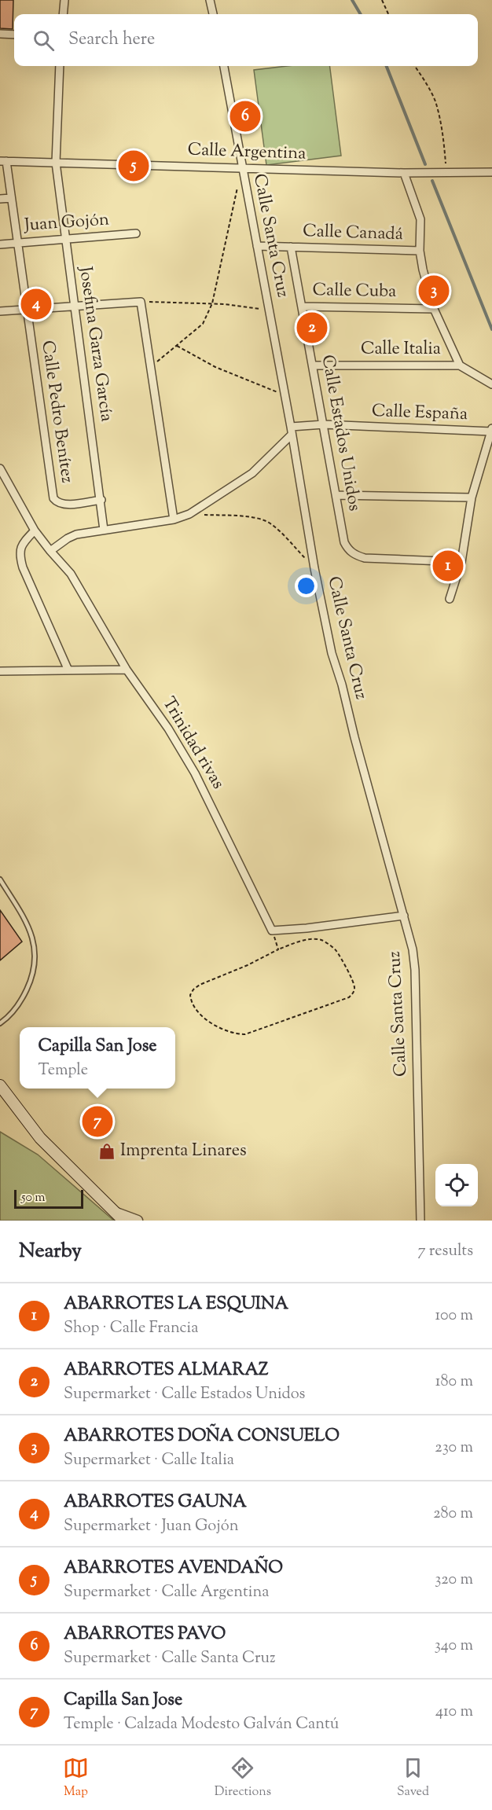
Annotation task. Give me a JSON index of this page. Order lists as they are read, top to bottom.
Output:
{
  "streets": {
    "street": [
      "Calle Argentina",
      "Juan Gojón",
      "Calle Canadá",
      "Calle Santa Cruz",
      "Calle Cuba",
      "Josefina Garza García",
      "Calle Italia",
      "Calle Pedro Benítez",
      "Calle España",
      "Calle Estados Unidos",
      "Trinidad rivas"
    ]
  },
  "crossings": [
    ["Calle Argentina", "Calle Santa Cruz"],
    ["Calle Argentina", "Josefina Garza García"],
    ["Calle Argentina", "Calle Italia"],
    ["Calle Argentina", "Calle Pedro Benítez"],
    ["Juan Gojón", "Josefina Garza García"],
    ["Juan Gojón", "Calle Pedro Benítez"],
    ["Calle Canadá", "Calle Santa Cruz"],
    ["Calle Canadá", "Calle Italia"],
    ["Calle Canadá", "Calle Estados Unidos"],
    ["Calle Santa Cruz", "Calle España"],
    ["Calle Cuba", "Calle Italia"],
    ["Calle Cuba", "Calle Estados Unidos"],
    ["Josefina Garza García", "Calle Pedro Benítez"],
    ["Calle Italia", "Calle Estados Unidos"],
    ["Calle España", "Calle Estados Unidos"]
  ],
  "places": {
    "shop": ["Imprenta Linares"]
  },
  "scale_bar": "50 m",
  "page": {
    "search": "Search here",
    "pins": [
      "6",
      "5",
      "3",
      "4",
      "2",
      "1",
      "7"
    ],
    "popup": ["Capilla San Jose", "Temple"],
    "scale": "50 m",
    "heading": ["Nearby", "7 results"],
    "list": [
      {
        "mark": "1",
        "name": "ABARROTES LA ESQUINA",
        "note": "Shop · Calle Francia",
        "value": "100 m"
      },
      {
        "mark": "2",
        "name": "ABARROTES ALMARAZ",
        "note": "Supermarket · Calle Estados Unidos",
        "value": "180 m"
      },
      {
        "mark": "3",
        "name": "ABARROTES DOÑA CONSUELO",
        "note": "Supermarket · Calle Italia",
        "value": "230 m"
      },
      {
        "mark": "4",
        "name": "ABARROTES GAUNA",
        "note": "Supermarket · Juan Gojón",
        "value": "280 m"
      },
      {
        "mark": "5",
        "name": "ABARROTES AVENDAÑO",
        "note": "Supermarket · Calle Argentina",
        "value": "320 m"
      },
      {
        "mark": "6",
        "name": "ABARROTES PAVO",
        "note": "Supermarket · Calle Santa Cruz",
        "value": "340 m"
      },
      {
        "mark": "7",
        "name": "Capilla San Jose",
        "note": "Temple · Calzada Modesto Galván Cantú",
        "value": "410 m"
      }
    ],
    "nav": ["Map", "Directions", "Saved"]
  }
}
